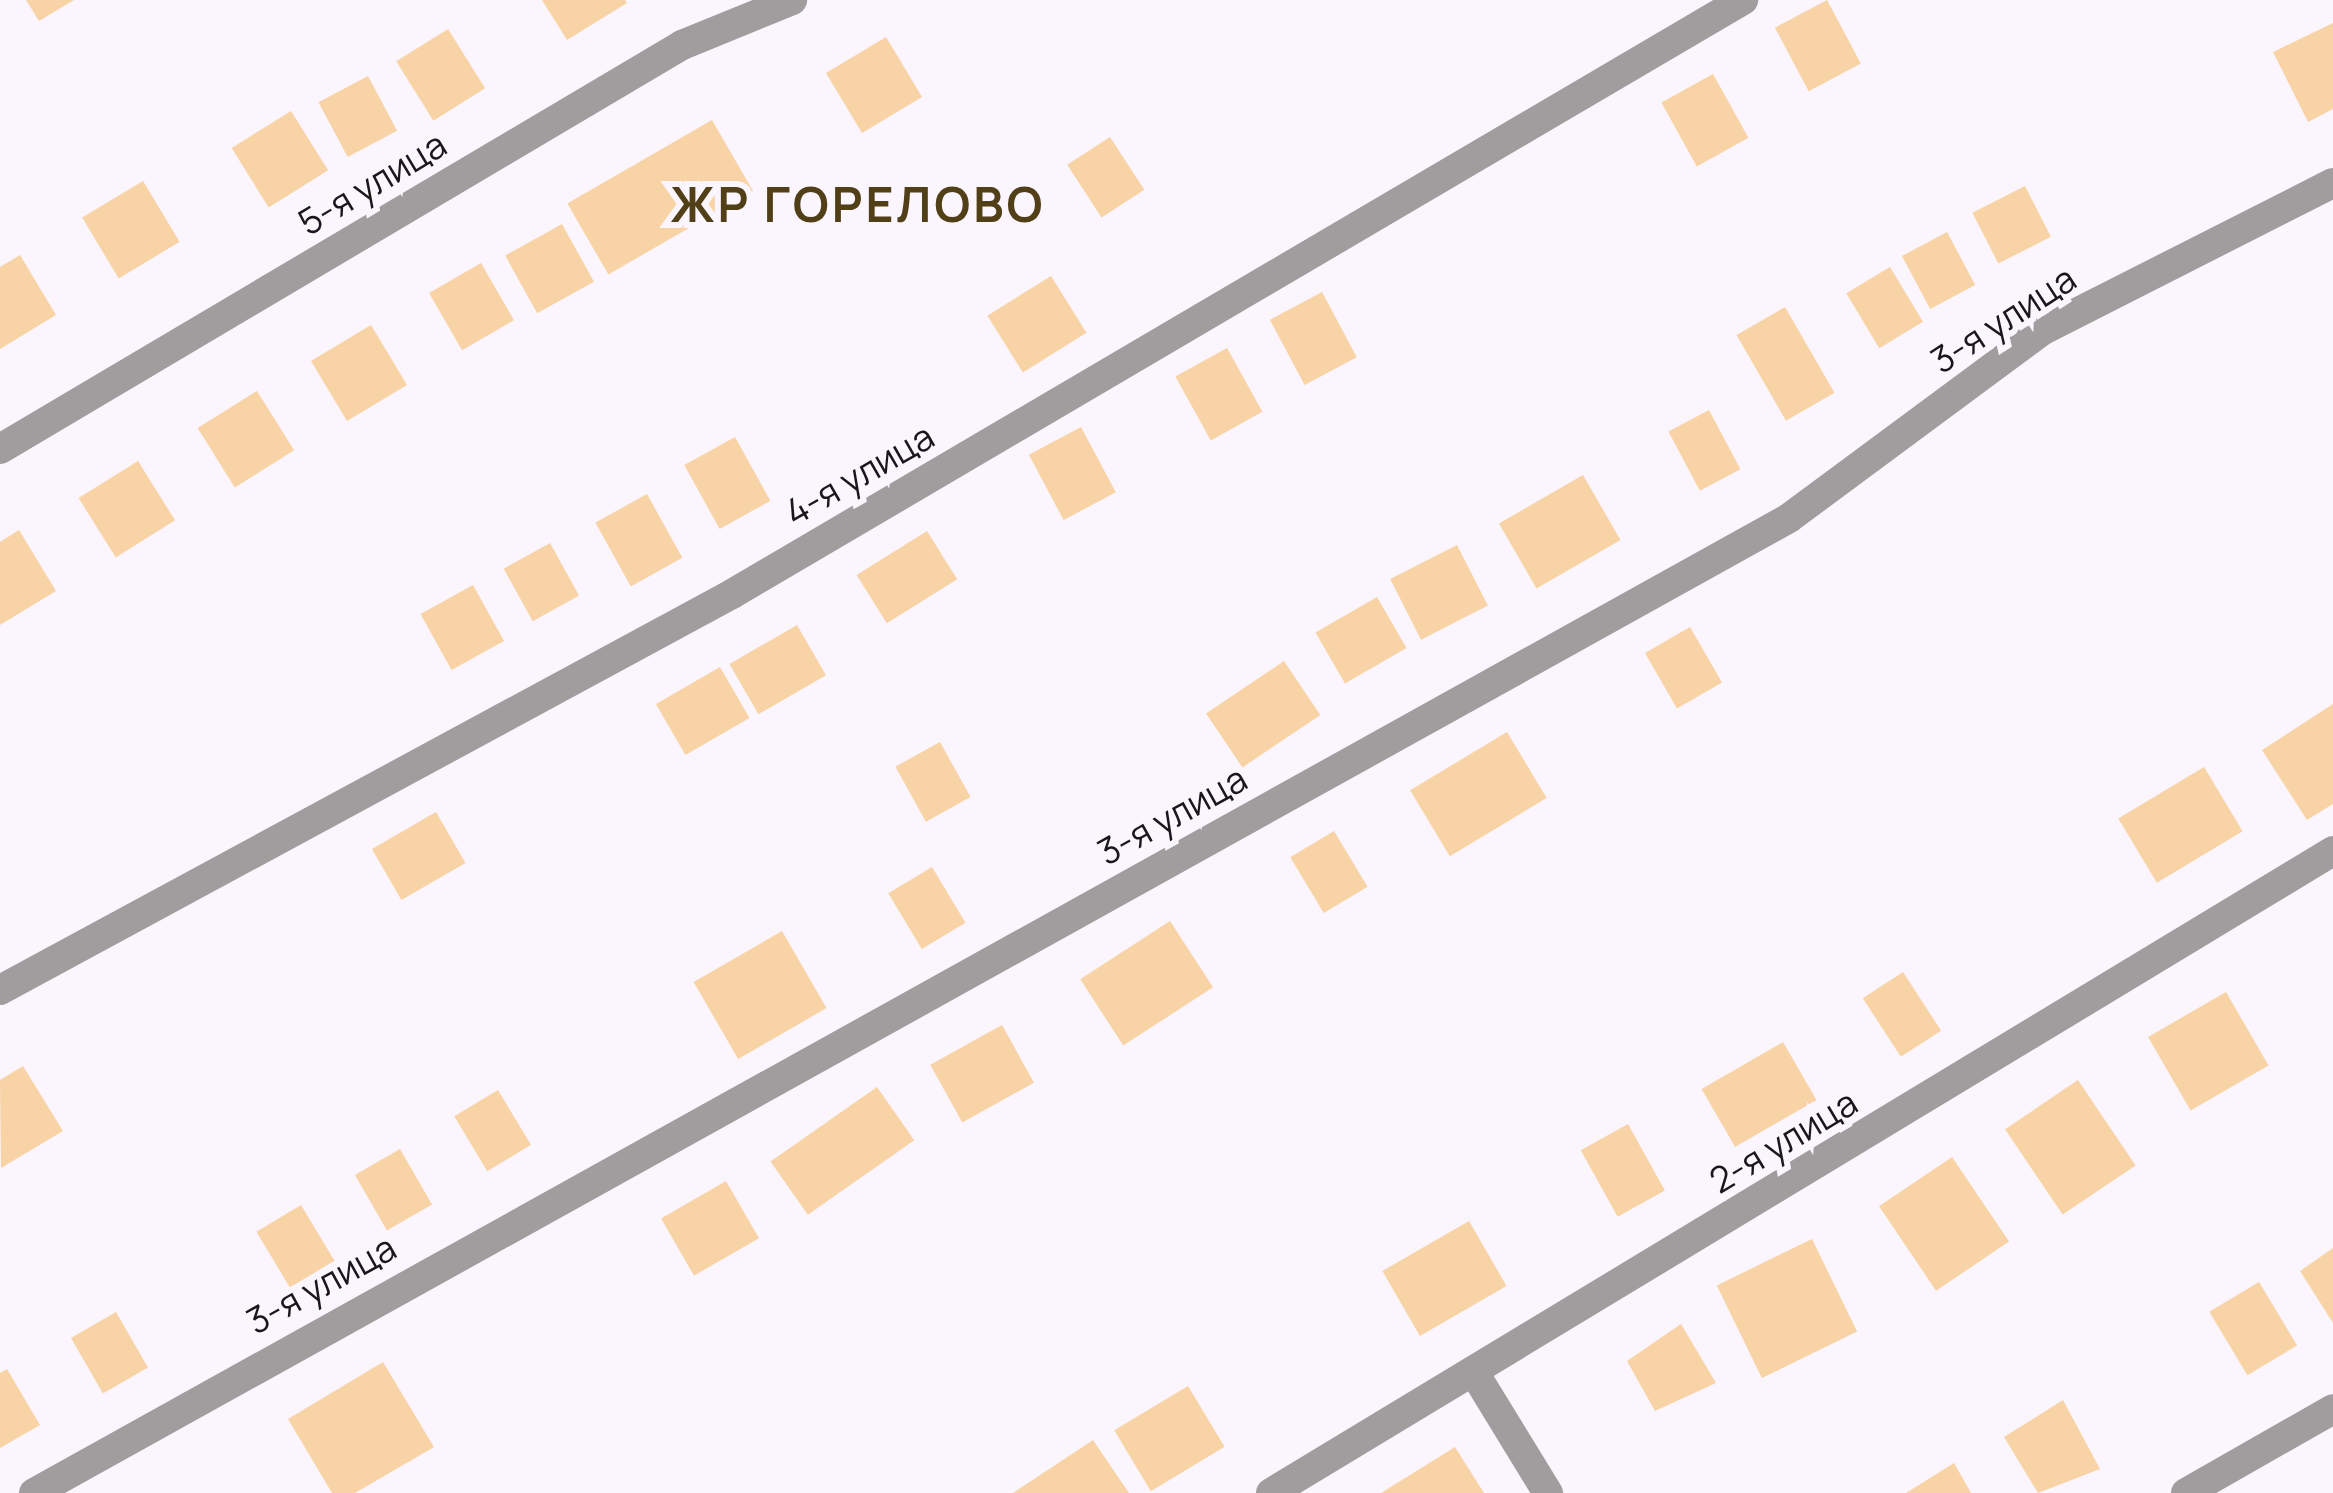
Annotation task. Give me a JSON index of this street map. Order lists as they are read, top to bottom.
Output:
{
  "streets": {
    "street": [
      "5-я улица",
      "3-я улица",
      "4-я улица",
      "2-я улица"
    ]
  },
  "districts": ["ЖР ГОРЕЛОВО"]
}
